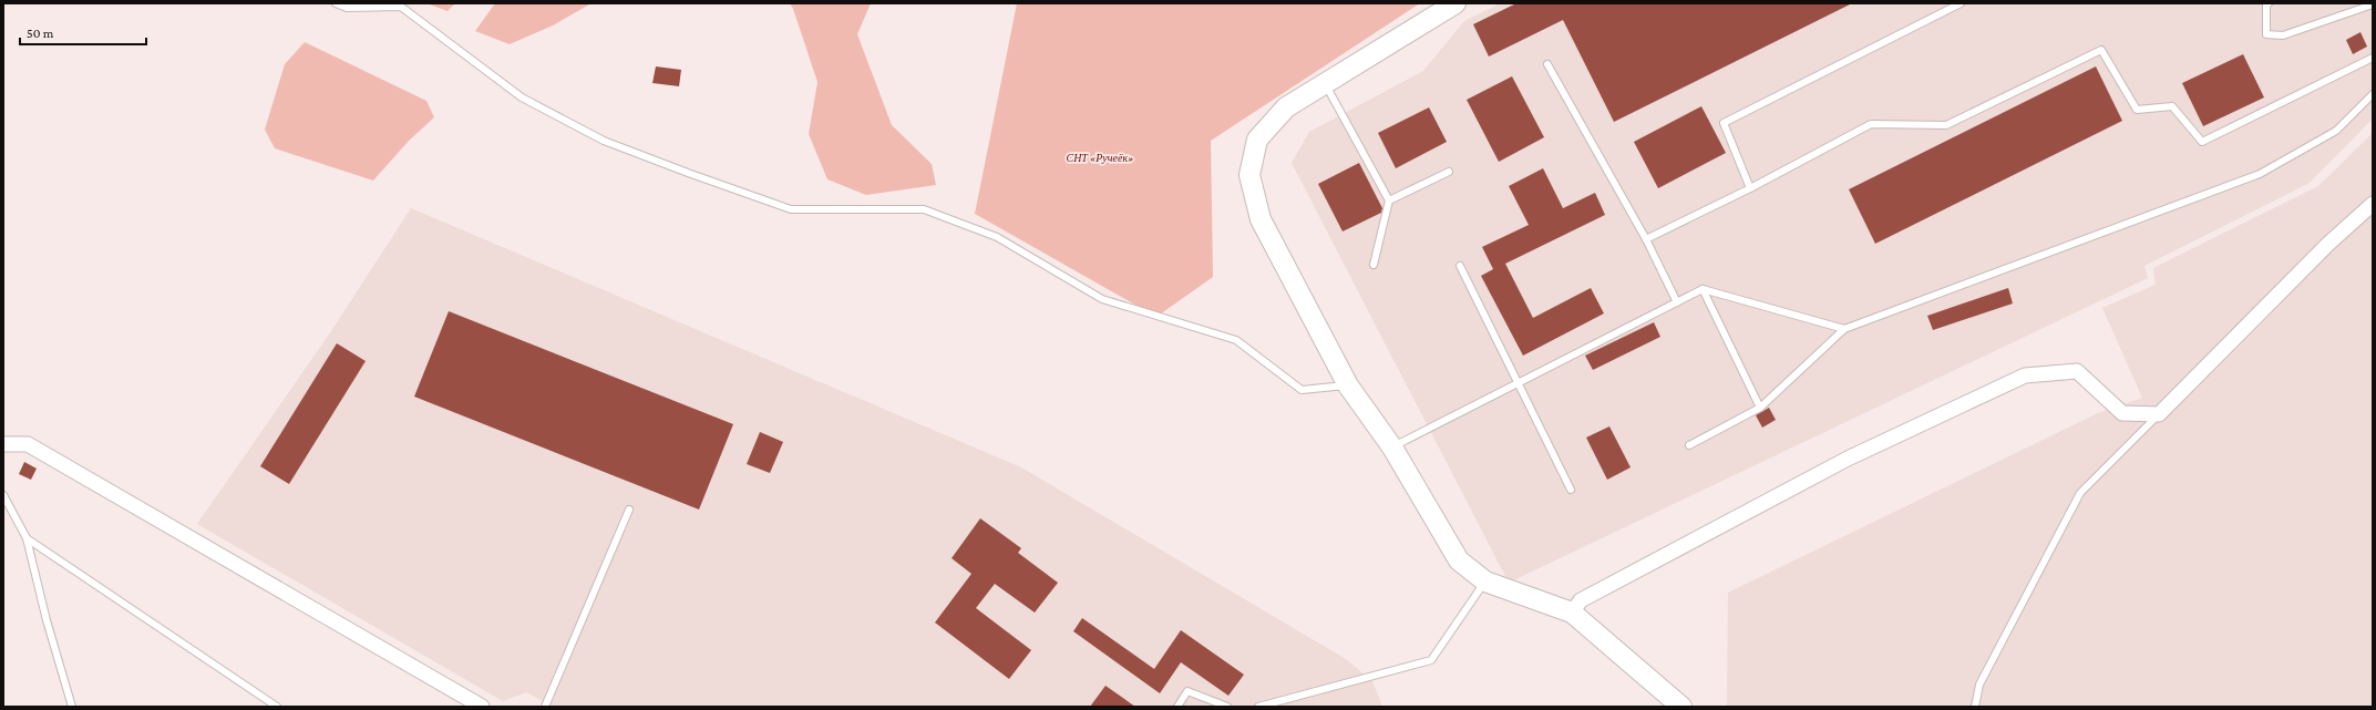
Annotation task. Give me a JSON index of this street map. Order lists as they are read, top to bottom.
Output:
{
  "parks": ["СНТ «Ручеёк»"],
  "scale_bar": "50 m"
}
